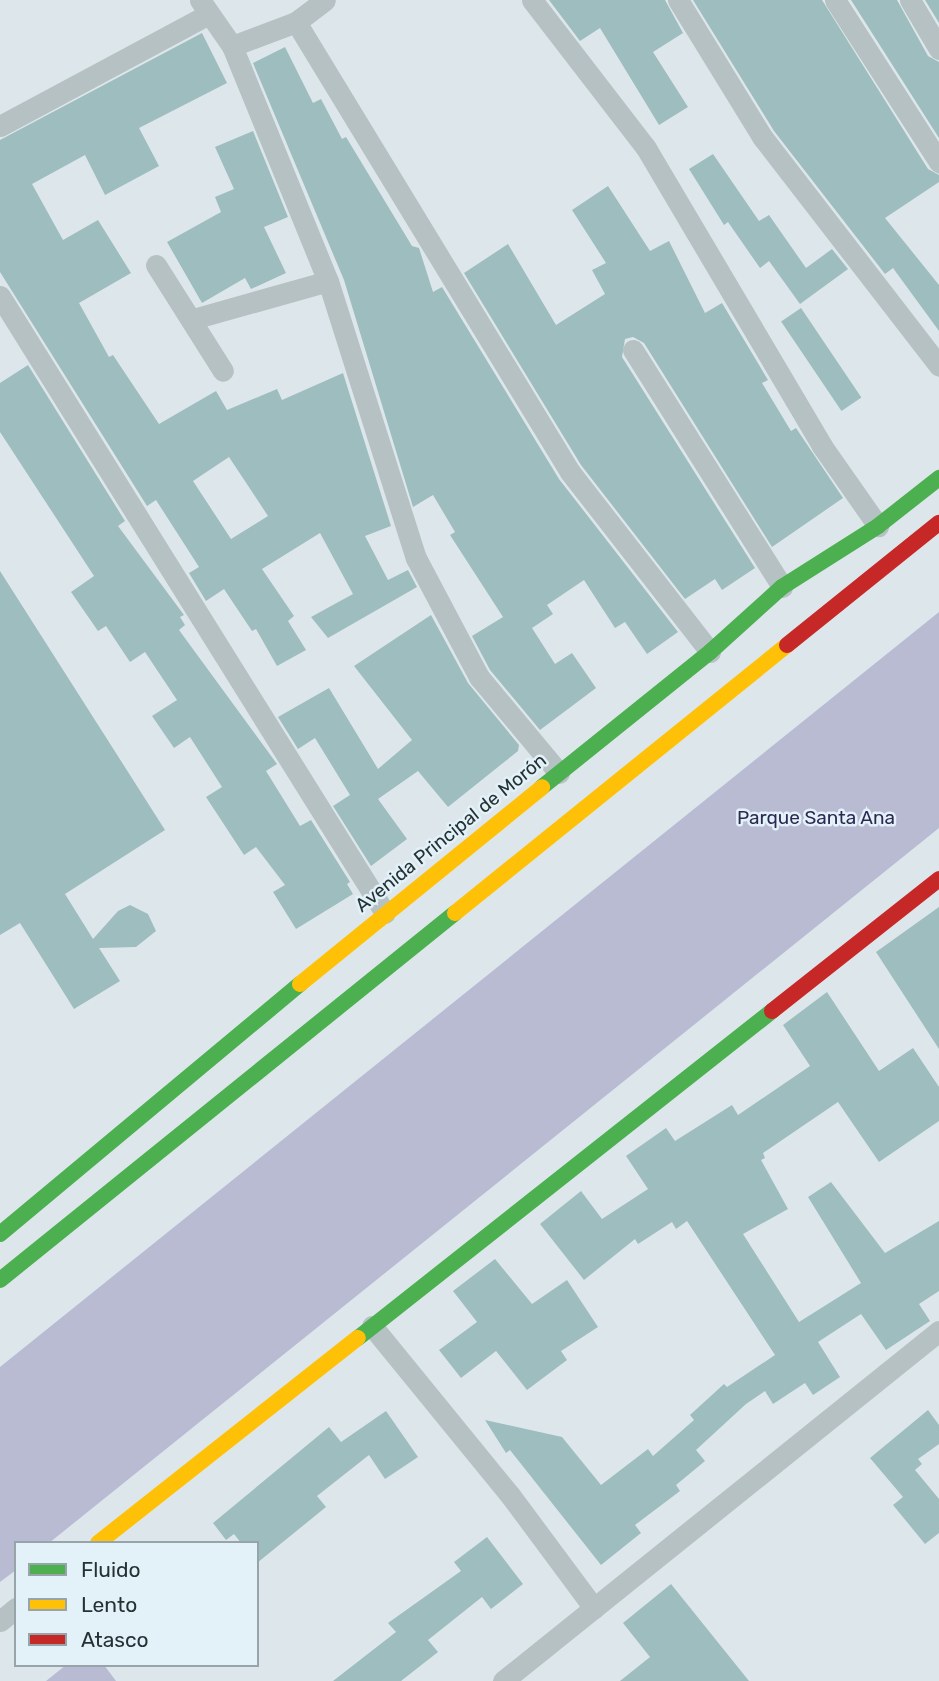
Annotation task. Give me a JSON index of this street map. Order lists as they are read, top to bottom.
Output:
{
  "streets": {
    "main road": ["Avenida Principal de Morón"]
  },
  "parks": ["Parque Santa Ana"],
  "legend": ["Fluido", "Lento", "Atasco"]
}
